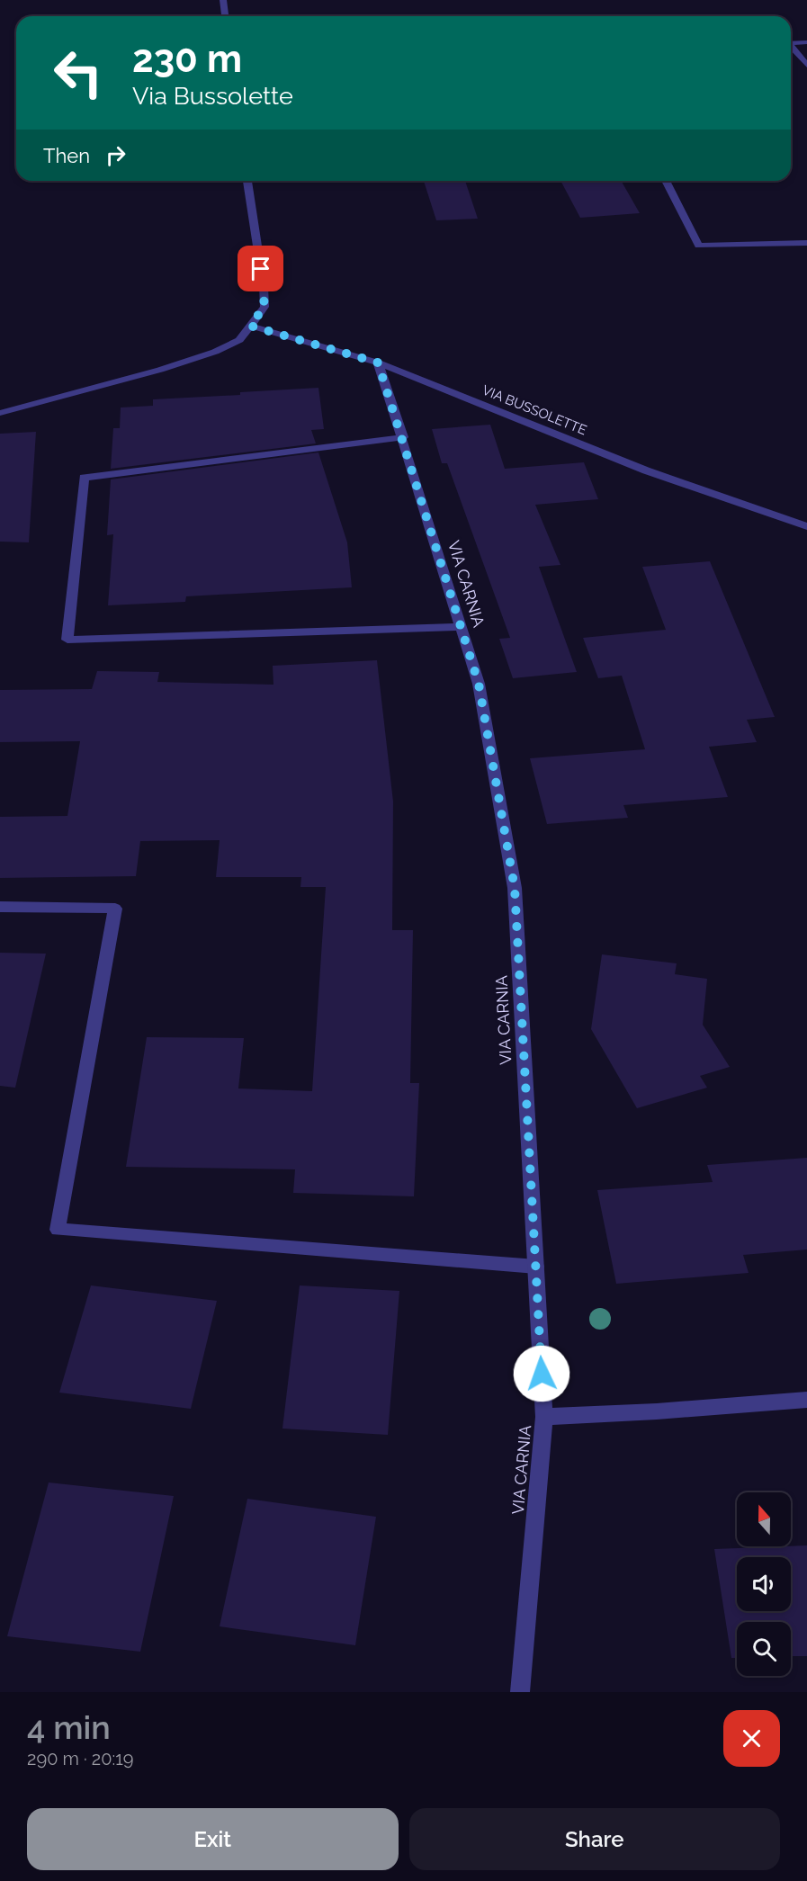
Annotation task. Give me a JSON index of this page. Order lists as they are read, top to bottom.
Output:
{
  "streets": {
    "street": ["VIA BUSSOLETTE", "VIA CARNIA"]
  },
  "crossings": [
    ["VIA BUSSOLETTE", "VIA CARNIA"]
  ],
  "north": "top",
  "page": {
    "turn": ["230 m", "Via Bussolette"],
    "then": "Then",
    "heading": ["4 min", "290 m · 20:19"],
    "buttons": ["Exit", "Share"]
  }
}
